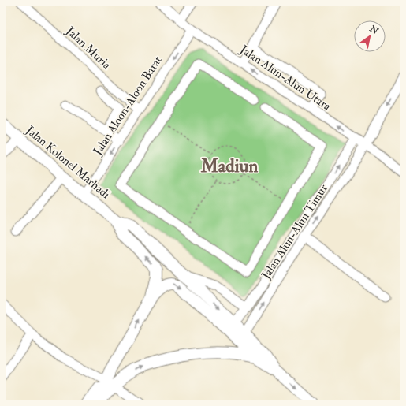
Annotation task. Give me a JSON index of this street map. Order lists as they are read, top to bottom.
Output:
{
  "streets": {
    "main road": ["Jalan Kolonel Marhadi"],
    "street": [
      "Jalan Muria",
      "Jalan Alun-Alun Utara",
      "Jalan Aloon-Aloon Barat",
      "Jalan Alun-Alun Timur"
    ]
  },
  "crossings": [
    ["Jalan Muria", "Jalan Aloon-Aloon Barat"],
    ["Jalan Alun-Alun Utara", "Jalan Aloon-Aloon Barat"],
    ["Jalan Alun-Alun Utara", "Jalan Alun-Alun Timur"],
    ["Jalan Aloon-Aloon Barat", "Jalan Kolonel Marhadi"],
    ["Jalan Kolonel Marhadi", "Jalan Alun-Alun Timur"]
  ],
  "one_way": ["Jalan Alun-Alun Utara", "Jalan Aloon-Aloon Barat"],
  "districts": ["Madiun"],
  "north": "top right"
}
